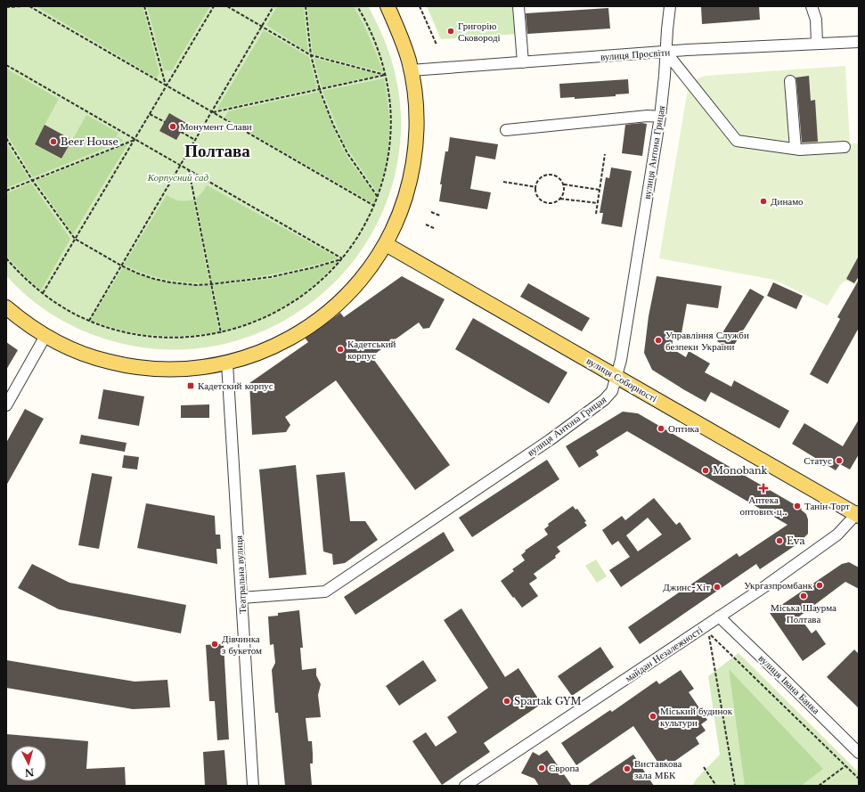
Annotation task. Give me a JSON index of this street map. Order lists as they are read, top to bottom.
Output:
{
  "streets": {
    "main road": ["вулиця Соборності"],
    "street": [
      "вулиця Просвіти",
      "вулиця Антона Грицая",
      "Театральна вулиця",
      "майдан Незалежності",
      "вулиця Івана Банка"
    ]
  },
  "crossings": [
    ["вулиця Просвіти", "вулиця Антона Грицая"],
    ["вулиця Антона Грицая", "вулиця Соборності"],
    ["вулиця Антона Грицая", "Театральна вулиця"],
    ["вулиця Соборності", "майдан Незалежності"],
    ["майдан Незалежності", "вулиця Івана Банка"]
  ],
  "districts": ["Полтава"],
  "parks": ["Корпусний сад"],
  "places": {
    "other": [
      "Григорію Сковороді",
      "Монумент Слави",
      "Beer House",
      "Динамо",
      "Управління Служби безпеки України",
      "Кадетський корпус",
      "Оптика",
      "Статус",
      "Monobank",
      "Танін Торт",
      "Eva",
      "Укргазпромбанк",
      "Джинс-Хіт",
      "Міська Шаурма Полтава",
      "Дівчинка з букетом",
      "Spartak GYM",
      "Міський будинок культури",
      "Європа",
      "Виставкова зала МБК"
    ],
    "transit": ["Кадетский корпус"],
    "health": ["Аптека оптових ц.."]
  },
  "north": "bottom"
}
